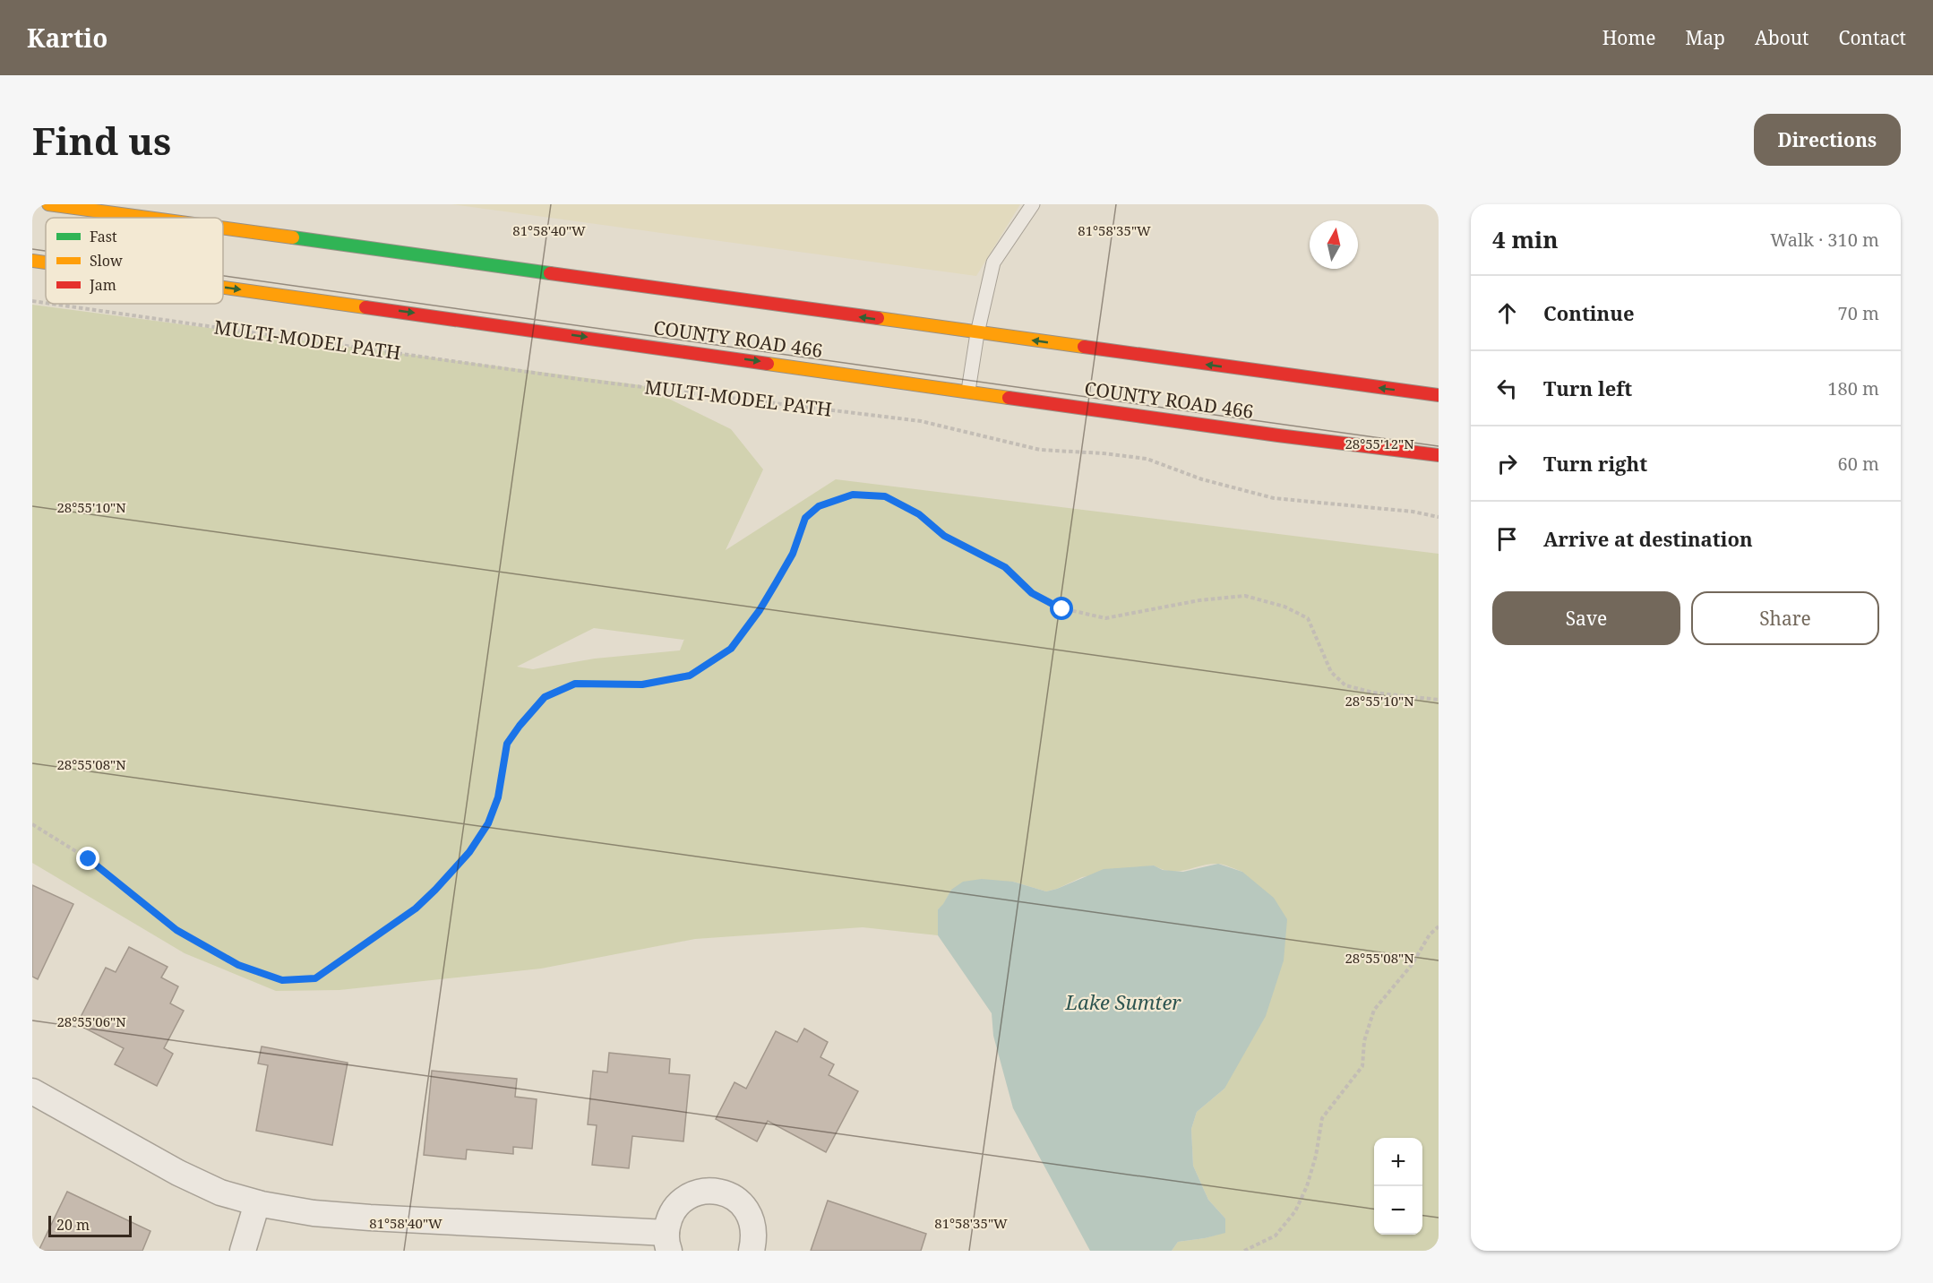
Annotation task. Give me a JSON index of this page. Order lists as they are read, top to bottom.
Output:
{
  "streets": {
    "main road": ["COUNTY ROAD 466"],
    "path": ["MULTI-MODEL PATH"]
  },
  "water": ["Lake Sumter"],
  "legend": ["Fast", "Slow", "Jam"],
  "scale_bar": "20 m",
  "north": "top",
  "page": {
    "header": "Kartio",
    "nav": [
      "Home",
      "Map",
      "About",
      "Contact"
    ],
    "buttons": [
      "Directions",
      ["Save", "Share"]
    ],
    "title": "Find us",
    "heading": ["4 min", "Walk · 310 m"],
    "list": [
      ["Continue", "70 m"],
      ["Turn left", "180 m"],
      ["Turn right", "60 m"],
      "Arrive at destination"
    ],
    "map_buttons": ["+", "−"],
    "scale": "20 m"
  },
  "coordinates": [
    "81°58'40\"W",
    "81°58'35\"W",
    "28°55'12\"N",
    "28°55'10\"N",
    "28°55'08\"N",
    "28°55'06\"N"
  ]
}
